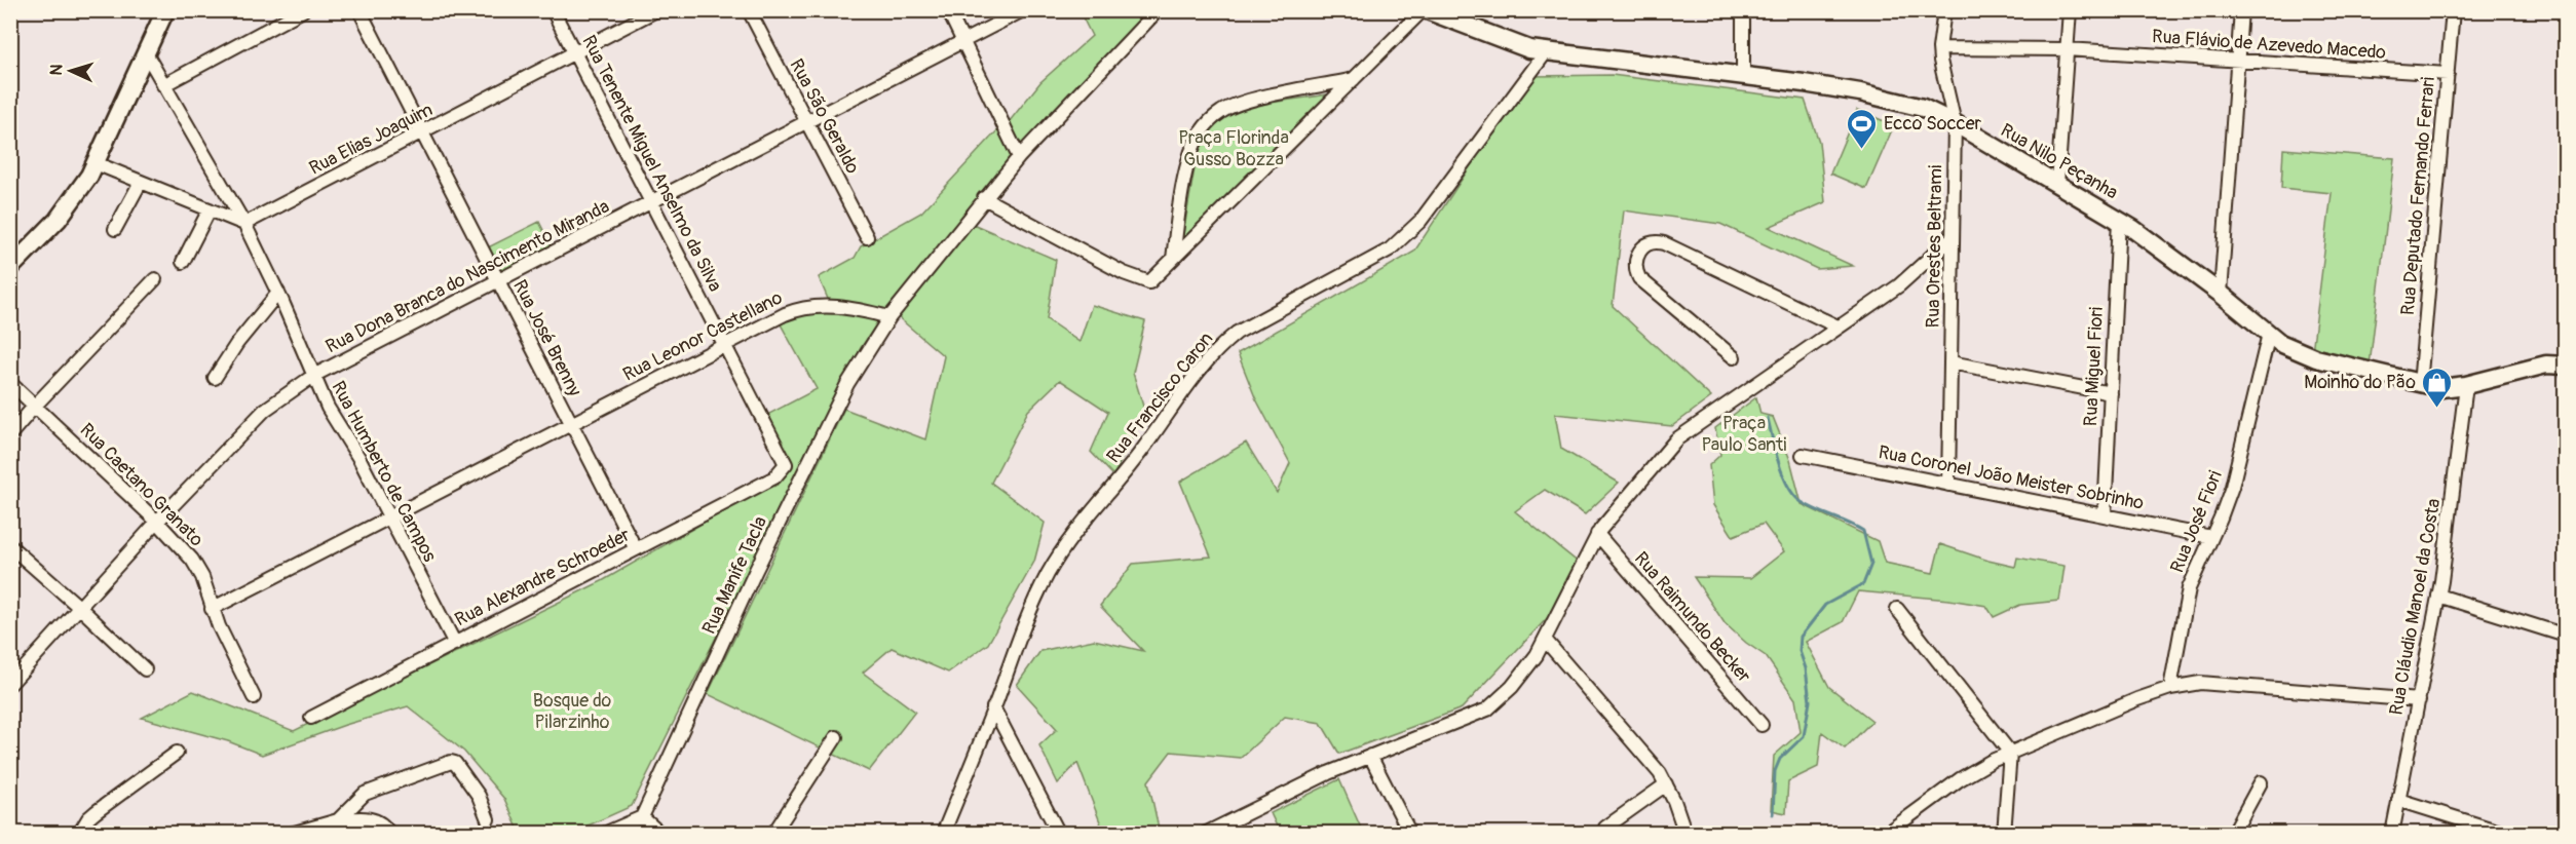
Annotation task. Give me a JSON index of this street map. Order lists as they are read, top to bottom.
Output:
{
  "streets": {
    "main road": ["Rua Nilo Peçanha"],
    "street": [
      "Rua Flávio de Azevedo Macedo",
      "Rua São Geraldo",
      "Rua Elias Joaquim",
      "Rua Tenente Miguel Anselmo da Silva",
      "Rua Deputado Fernando Ferrari",
      "Rua Orestes Beltrami",
      "Rua Dona Branca do Nascimento Miranda",
      "Rua Leonor Castellano",
      "Rua José Brenny",
      "Rua Miguel Fiori",
      "Rua Francisco Caron",
      "Rua Humberto de Campos",
      "Rua Coronel João Meister Sobrinho",
      "Rua Caetano Granato",
      "Rua José Fiori",
      "Rua Manife Tacla",
      "Rua Alexandre Schroeder",
      "Rua Cláudio Manoel da Costa",
      "Rua Raimundo Becker"
    ]
  },
  "crossings": [
    ["Rua Flávio de Azevedo Macedo", "Rua Deputado Fernando Ferrari"],
    ["Rua Flávio de Azevedo Macedo", "Rua Orestes Beltrami"],
    ["Rua São Geraldo", "Rua Dona Branca do Nascimento Miranda"],
    ["Rua Elias Joaquim", "Rua Tenente Miguel Anselmo da Silva"],
    ["Rua Elias Joaquim", "Rua José Brenny"],
    ["Rua Elias Joaquim", "Rua Humberto de Campos"],
    ["Rua Nilo Peçanha", "Rua Deputado Fernando Ferrari"],
    ["Rua Nilo Peçanha", "Rua Orestes Beltrami"],
    ["Rua Nilo Peçanha", "Rua Miguel Fiori"],
    ["Rua Nilo Peçanha", "Rua Francisco Caron"],
    ["Rua Nilo Peçanha", "Rua José Fiori"],
    ["Rua Nilo Peçanha", "Rua Cláudio Manoel da Costa"],
    ["Rua Tenente Miguel Anselmo da Silva", "Rua Dona Branca do Nascimento Miranda"],
    ["Rua Tenente Miguel Anselmo da Silva", "Rua Leonor Castellano"],
    ["Rua Tenente Miguel Anselmo da Silva", "Rua Alexandre Schroeder"],
    ["Rua Orestes Beltrami", "Rua Coronel João Meister Sobrinho"],
    ["Rua Dona Branca do Nascimento Miranda", "Rua José Brenny"],
    ["Rua Dona Branca do Nascimento Miranda", "Rua Humberto de Campos"],
    ["Rua Dona Branca do Nascimento Miranda", "Rua Caetano Granato"],
    ["Rua Leonor Castellano", "Rua José Brenny"],
    ["Rua Leonor Castellano", "Rua Humberto de Campos"],
    ["Rua Leonor Castellano", "Rua Caetano Granato"],
    ["Rua Leonor Castellano", "Rua Manife Tacla"],
    ["Rua José Brenny", "Rua Alexandre Schroeder"],
    ["Rua Miguel Fiori", "Rua Coronel João Meister Sobrinho"],
    ["Rua Humberto de Campos", "Rua Alexandre Schroeder"],
    ["Rua Coronel João Meister Sobrinho", "Rua José Fiori"]
  ],
  "parks": ["Praça Florinda Gusso Bozza", "Praça Paulo Santi", "Bosque do Pilarzinho"],
  "places": {
    "sports": ["Ecco Soccer"],
    "shop": ["Moinho do Pão"]
  },
  "north": "left"
}
